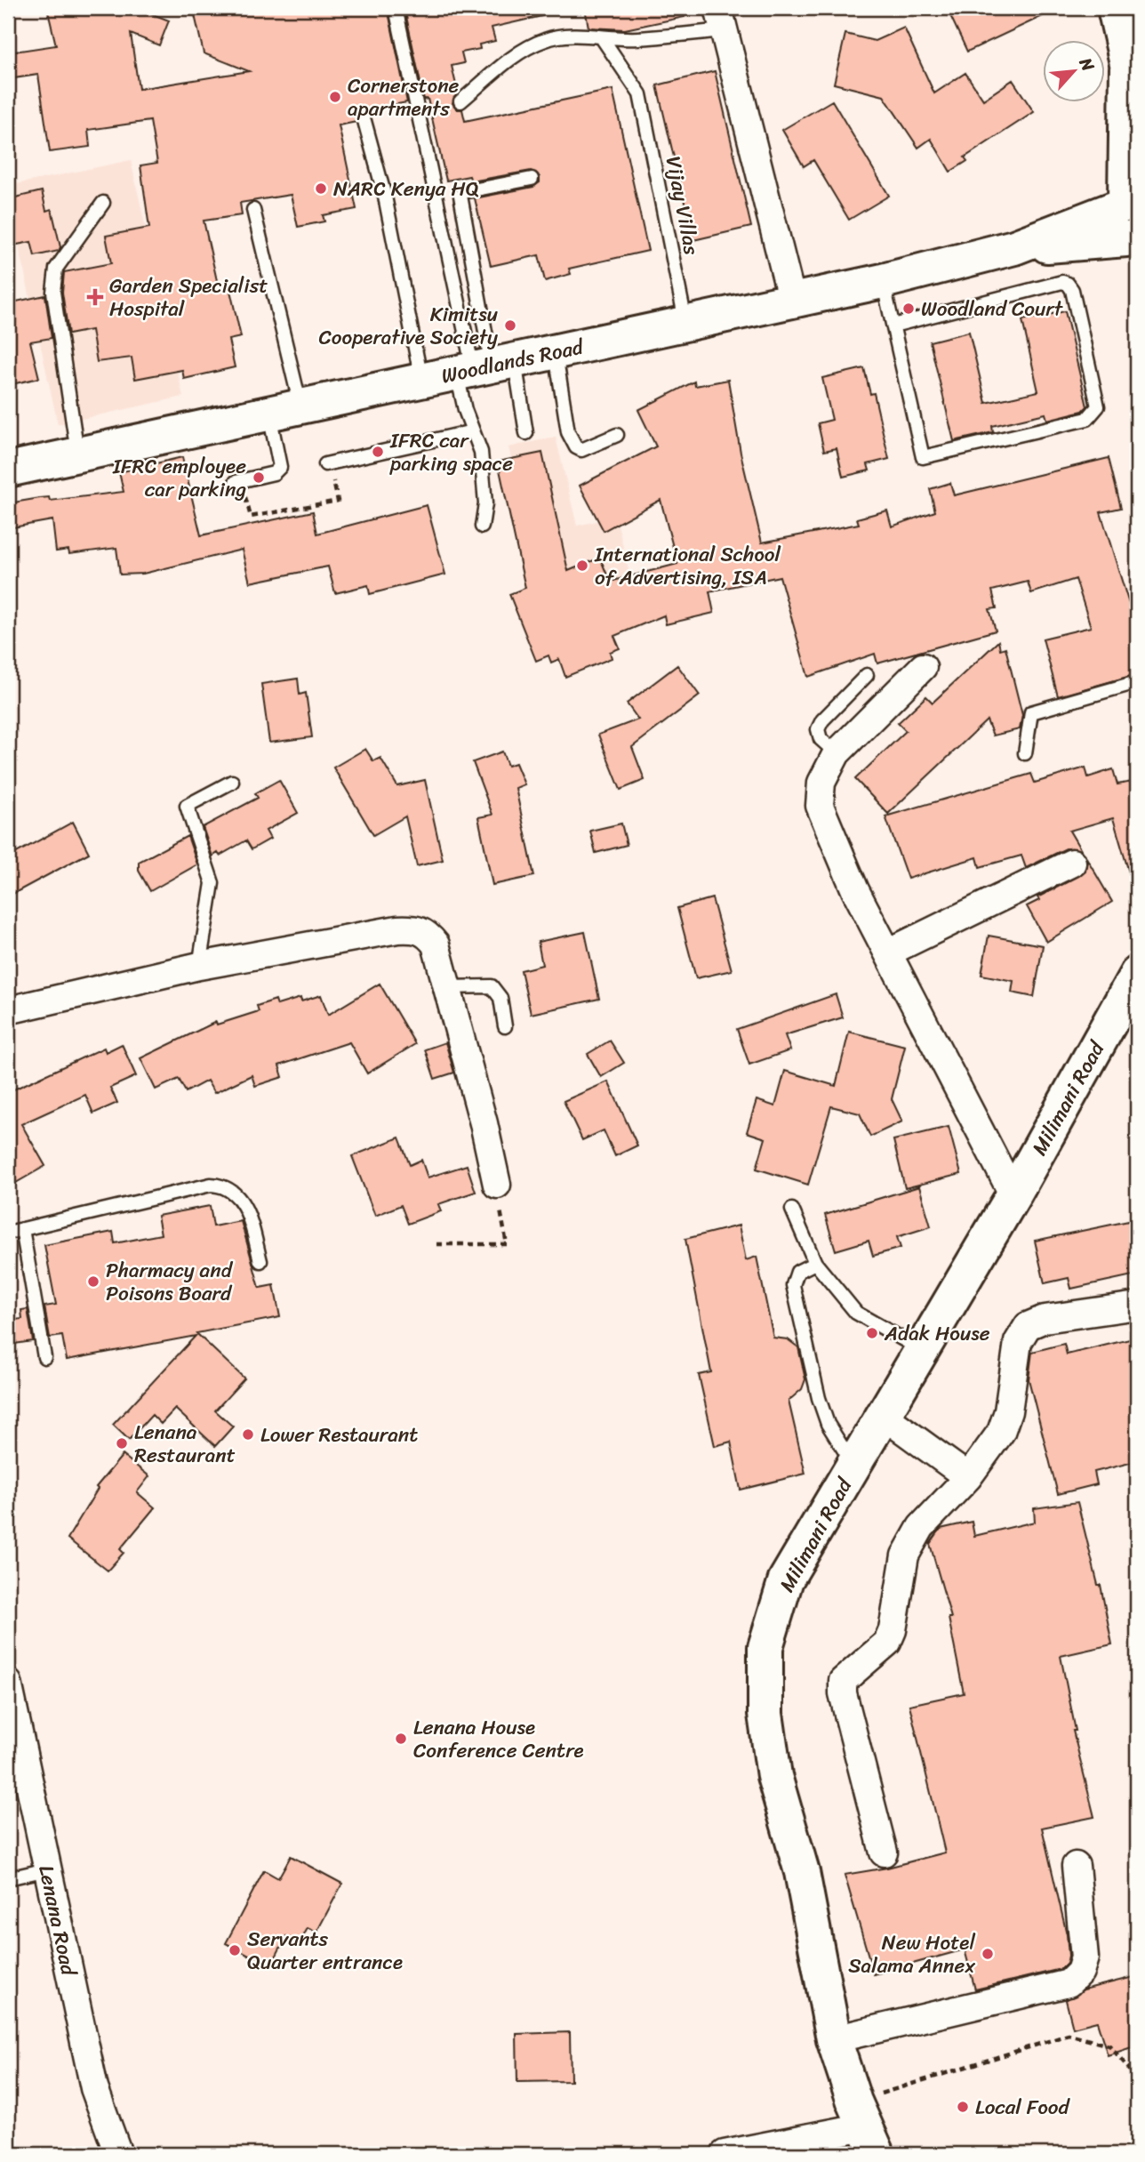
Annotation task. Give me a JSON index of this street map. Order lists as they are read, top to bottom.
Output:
{
  "streets": {
    "street": ["Woodlands Road", "Milimani Road", "Lenana Road"],
    "lane": ["Vijay Villas"]
  },
  "crossings": [
    ["Vijay Villas", "Woodlands Road"]
  ],
  "places": {
    "other": [
      "Cornerstone apartments",
      "NARC Kenya HQ",
      "Woodland Court",
      "Kimitsu Cooperative Society",
      "IFRC car parking space",
      "IFRC employee car parking",
      "International School of Advertising, ISA",
      "Pharmacy and Poisons Board",
      "Adak House",
      "Lower Restaurant",
      "Lenana Restaurant",
      "Lenana House Conference Centre",
      "Servants Quarter entrance",
      "New Hotel Salama Annex",
      "Local Food"
    ],
    "health": ["Garden Specialist Hospital"]
  },
  "north": "top right"
}
